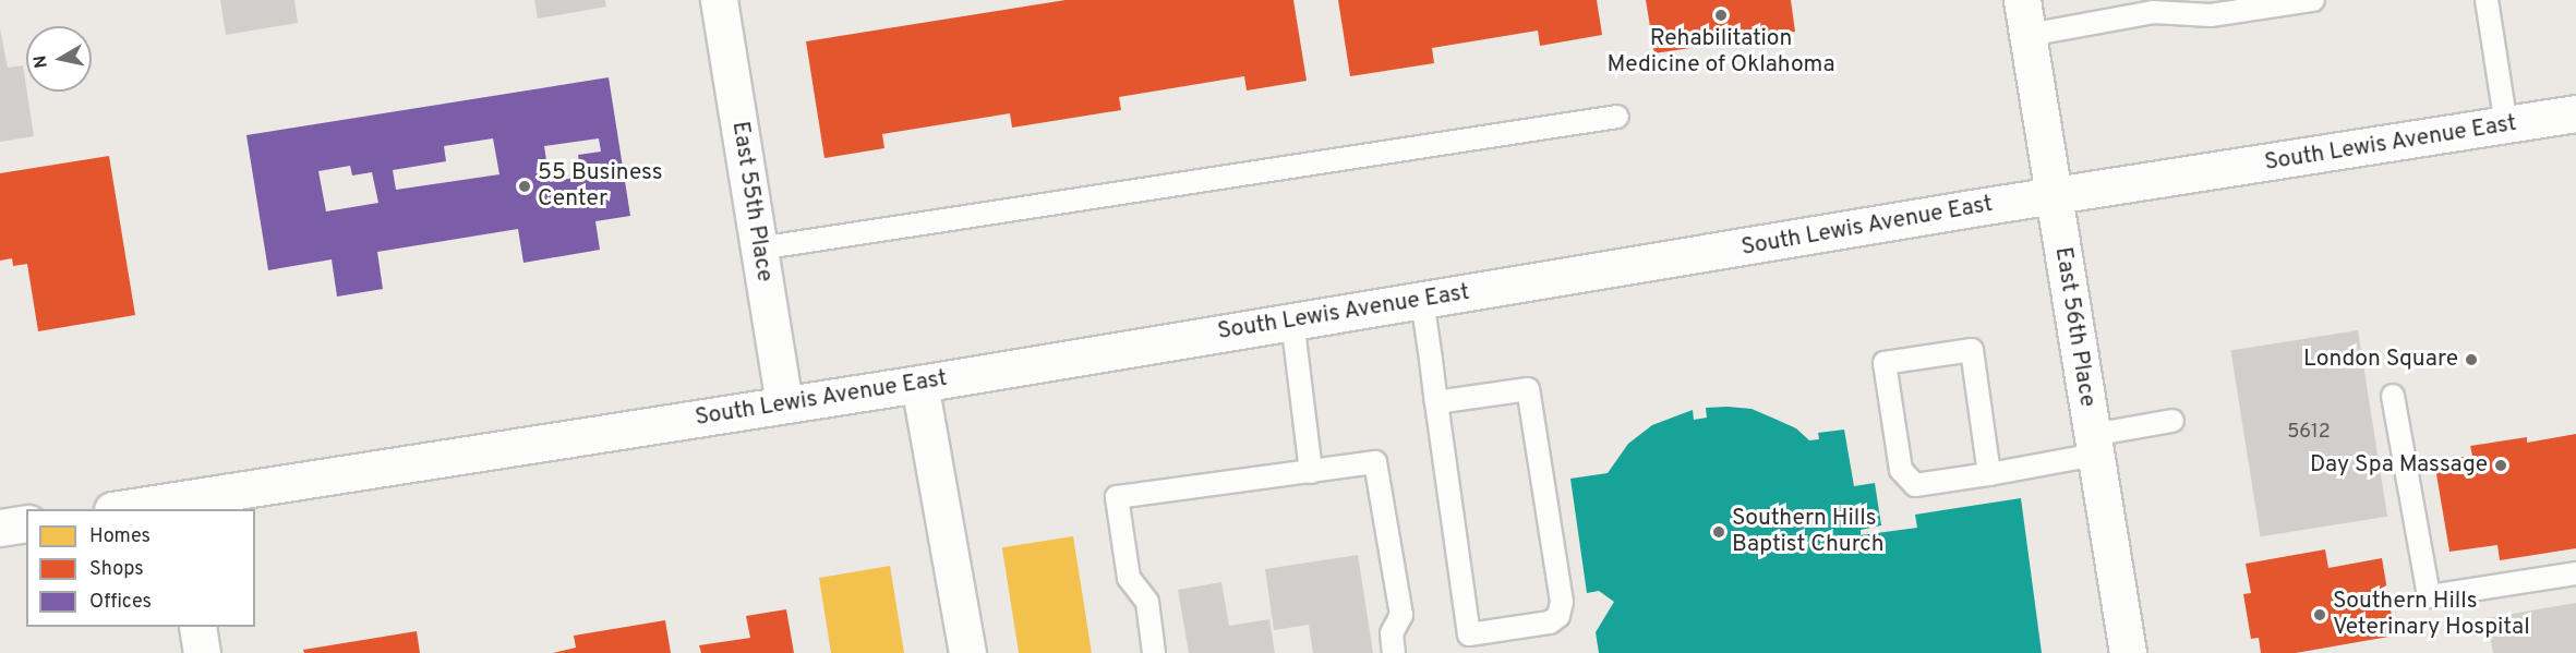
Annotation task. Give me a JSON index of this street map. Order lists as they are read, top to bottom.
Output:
{
  "streets": {
    "main road": ["South Lewis Avenue East", "East 55th Place", "East 56th Place"]
  },
  "crossings": [
    ["South Lewis Avenue East", "East 55th Place"],
    ["South Lewis Avenue East", "East 56th Place"]
  ],
  "places": [
    "Rehabilitation Medicine of Oklahoma",
    "55 Business Center",
    "London Square",
    "Day Spa Massage",
    "Southern Hills Baptist Church",
    "Southern Hills Veterinary Hospital"
  ],
  "house_numbers": ["5612"],
  "legend": ["Homes", "Shops", "Offices"],
  "north": "left"
}
